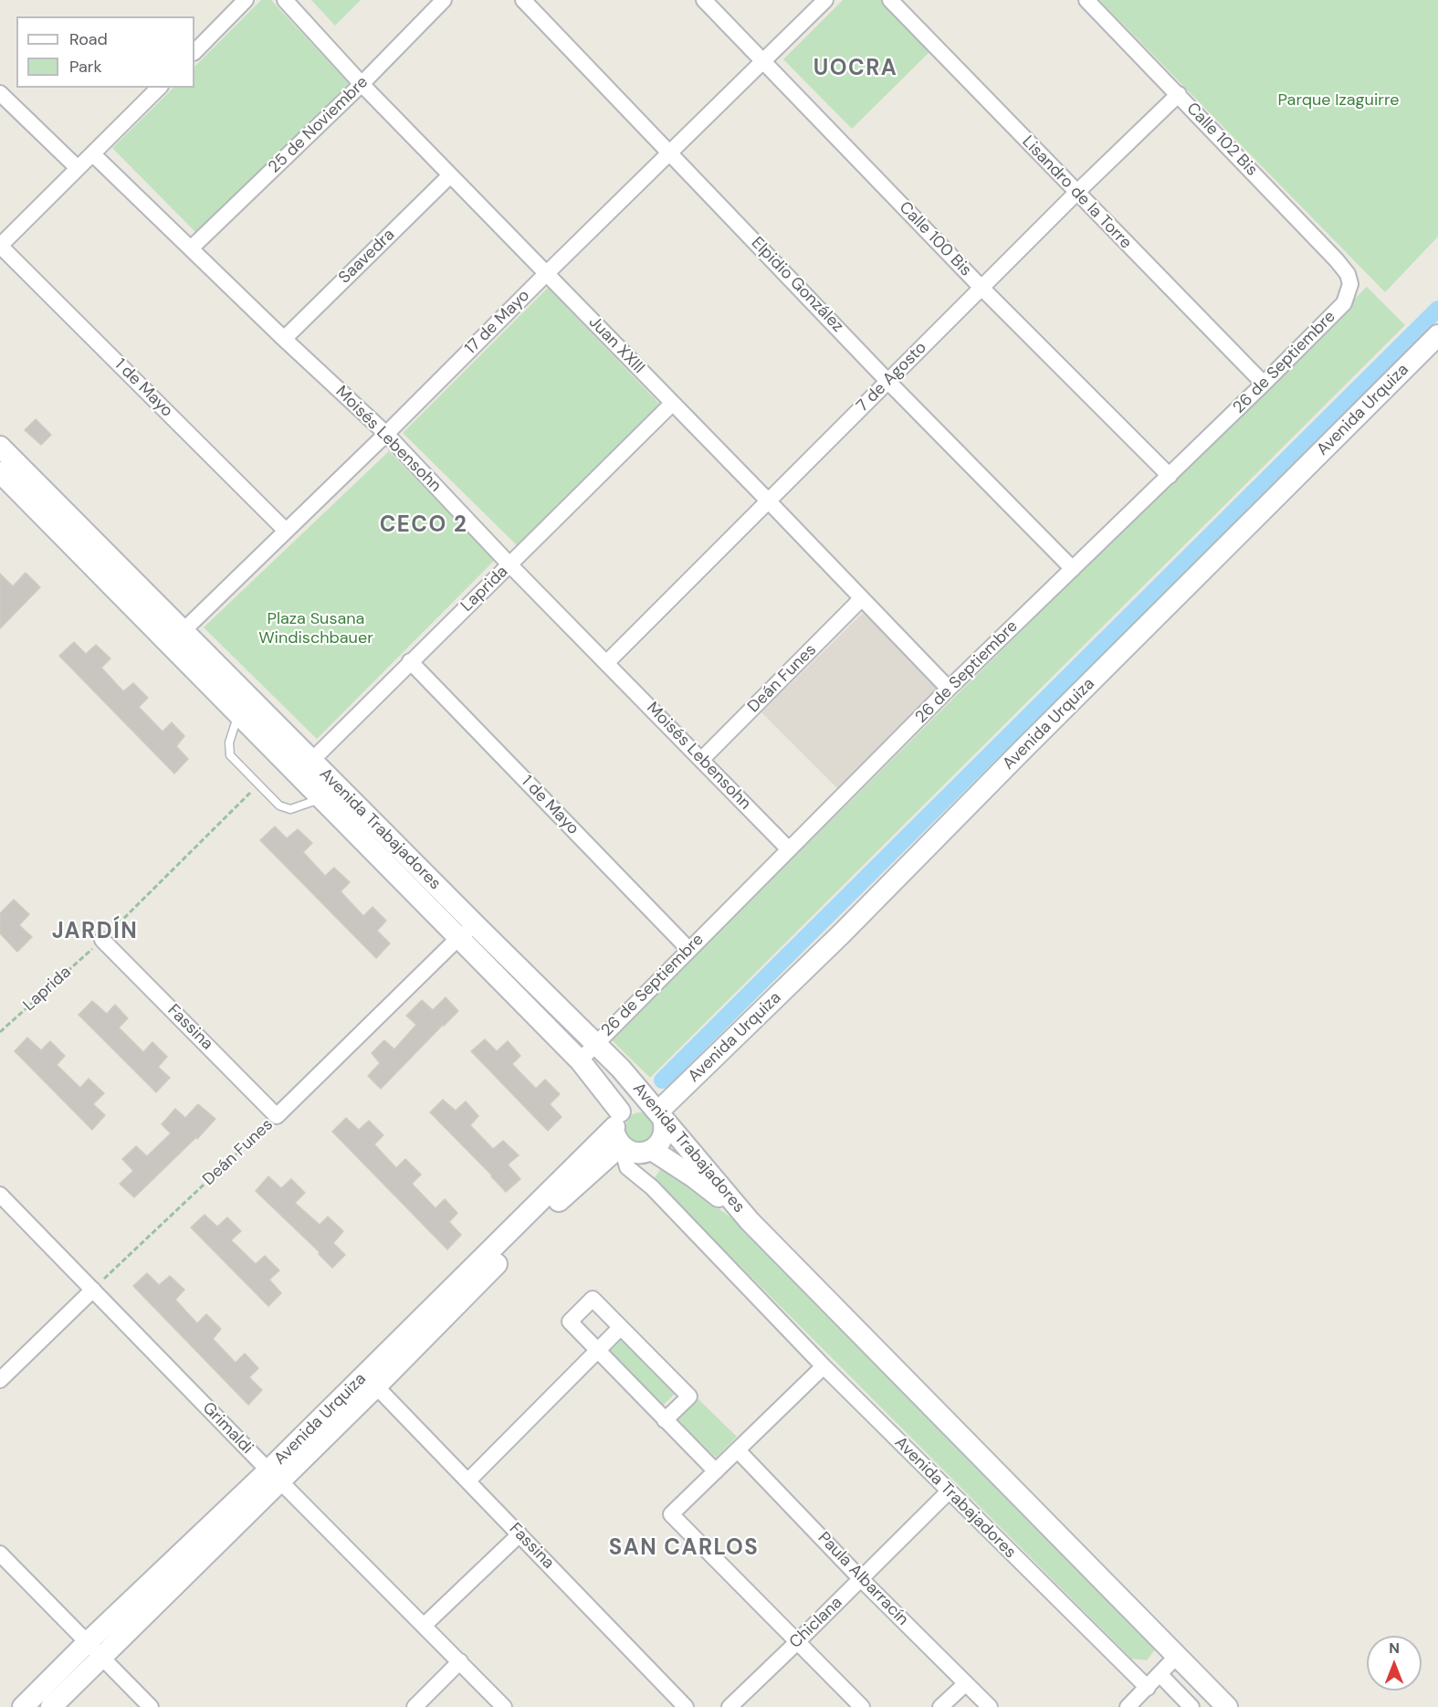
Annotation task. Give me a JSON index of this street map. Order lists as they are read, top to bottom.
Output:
{
  "streets": {
    "main road": ["Avenida Urquiza", "Avenida Trabajadores"],
    "street": [
      "25 de Noviembre",
      "Calle 102 Bis",
      "Lisandro de la Torre",
      "Calle 100 Bis",
      "Saavedra",
      "Elpidio González",
      "17 de Mayo",
      "Juan XXIII",
      "26 de Septiembre",
      "7 de Agosto",
      "1 de Mayo",
      "Moisés Lebensohn",
      "Laprida",
      "Deán Funes",
      "Fassina",
      "Grimaldi",
      "Paula Albarracín",
      "Chiclana"
    ]
  },
  "crossings": [
    ["25 de Noviembre", "Juan XXIII"],
    ["25 de Noviembre", "Moisés Lebensohn"],
    ["Calle 102 Bis", "26 de Septiembre"],
    ["Calle 102 Bis", "7 de Agosto"],
    ["Lisandro de la Torre", "26 de Septiembre"],
    ["Lisandro de la Torre", "7 de Agosto"],
    ["Calle 100 Bis", "17 de Mayo"],
    ["Calle 100 Bis", "26 de Septiembre"],
    ["Calle 100 Bis", "7 de Agosto"],
    ["Saavedra", "Juan XXIII"],
    ["Saavedra", "Moisés Lebensohn"],
    ["Elpidio González", "17 de Mayo"],
    ["Elpidio González", "26 de Septiembre"],
    ["Elpidio González", "7 de Agosto"],
    ["17 de Mayo", "Juan XXIII"],
    ["17 de Mayo", "1 de Mayo"],
    ["17 de Mayo", "Moisés Lebensohn"],
    ["17 de Mayo", "Avenida Trabajadores"],
    ["Juan XXIII", "26 de Septiembre"],
    ["Juan XXIII", "7 de Agosto"],
    ["Juan XXIII", "Laprida"],
    ["Juan XXIII", "Deán Funes"],
    ["26 de Septiembre", "1 de Mayo"],
    ["26 de Septiembre", "Moisés Lebensohn"],
    ["26 de Septiembre", "Avenida Trabajadores"],
    ["7 de Agosto", "Moisés Lebensohn"],
    ["1 de Mayo", "Laprida"],
    ["Avenida Urquiza", "Avenida Trabajadores"],
    ["Avenida Urquiza", "Fassina"],
    ["Avenida Urquiza", "Grimaldi"],
    ["Moisés Lebensohn", "Laprida"],
    ["Moisés Lebensohn", "Deán Funes"],
    ["Laprida", "Avenida Trabajadores"],
    ["Laprida", "Fassina"],
    ["Deán Funes", "Avenida Trabajadores"],
    ["Deán Funes", "Fassina"],
    ["Deán Funes", "Grimaldi"],
    ["Avenida Trabajadores", "Chiclana"],
    ["Paula Albarracín", "Chiclana"]
  ],
  "districts": [
    "UOCRA",
    "CECO 2",
    "JARDÍN",
    "SAN CARLOS"
  ],
  "parks": ["Parque Izaguirre", "Plaza Susana Windischbauer"],
  "legend": ["Road", "Park"],
  "north": "top"
}
